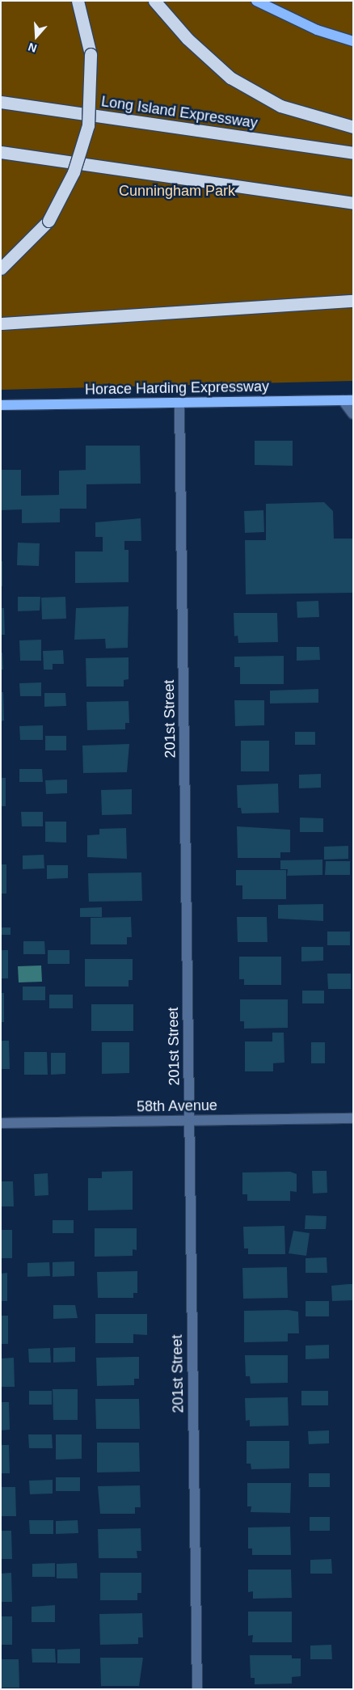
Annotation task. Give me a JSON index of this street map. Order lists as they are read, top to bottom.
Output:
{
  "streets": {
    "highway": ["Long Island Expressway"],
    "main road": ["Horace Harding Expressway"],
    "street": ["201st Street", "58th Avenue"]
  },
  "crossings": [
    ["Horace Harding Expressway", "201st Street"],
    ["201st Street", "58th Avenue"]
  ],
  "parks": ["Cunningham Park"],
  "north": "bottom"
}
